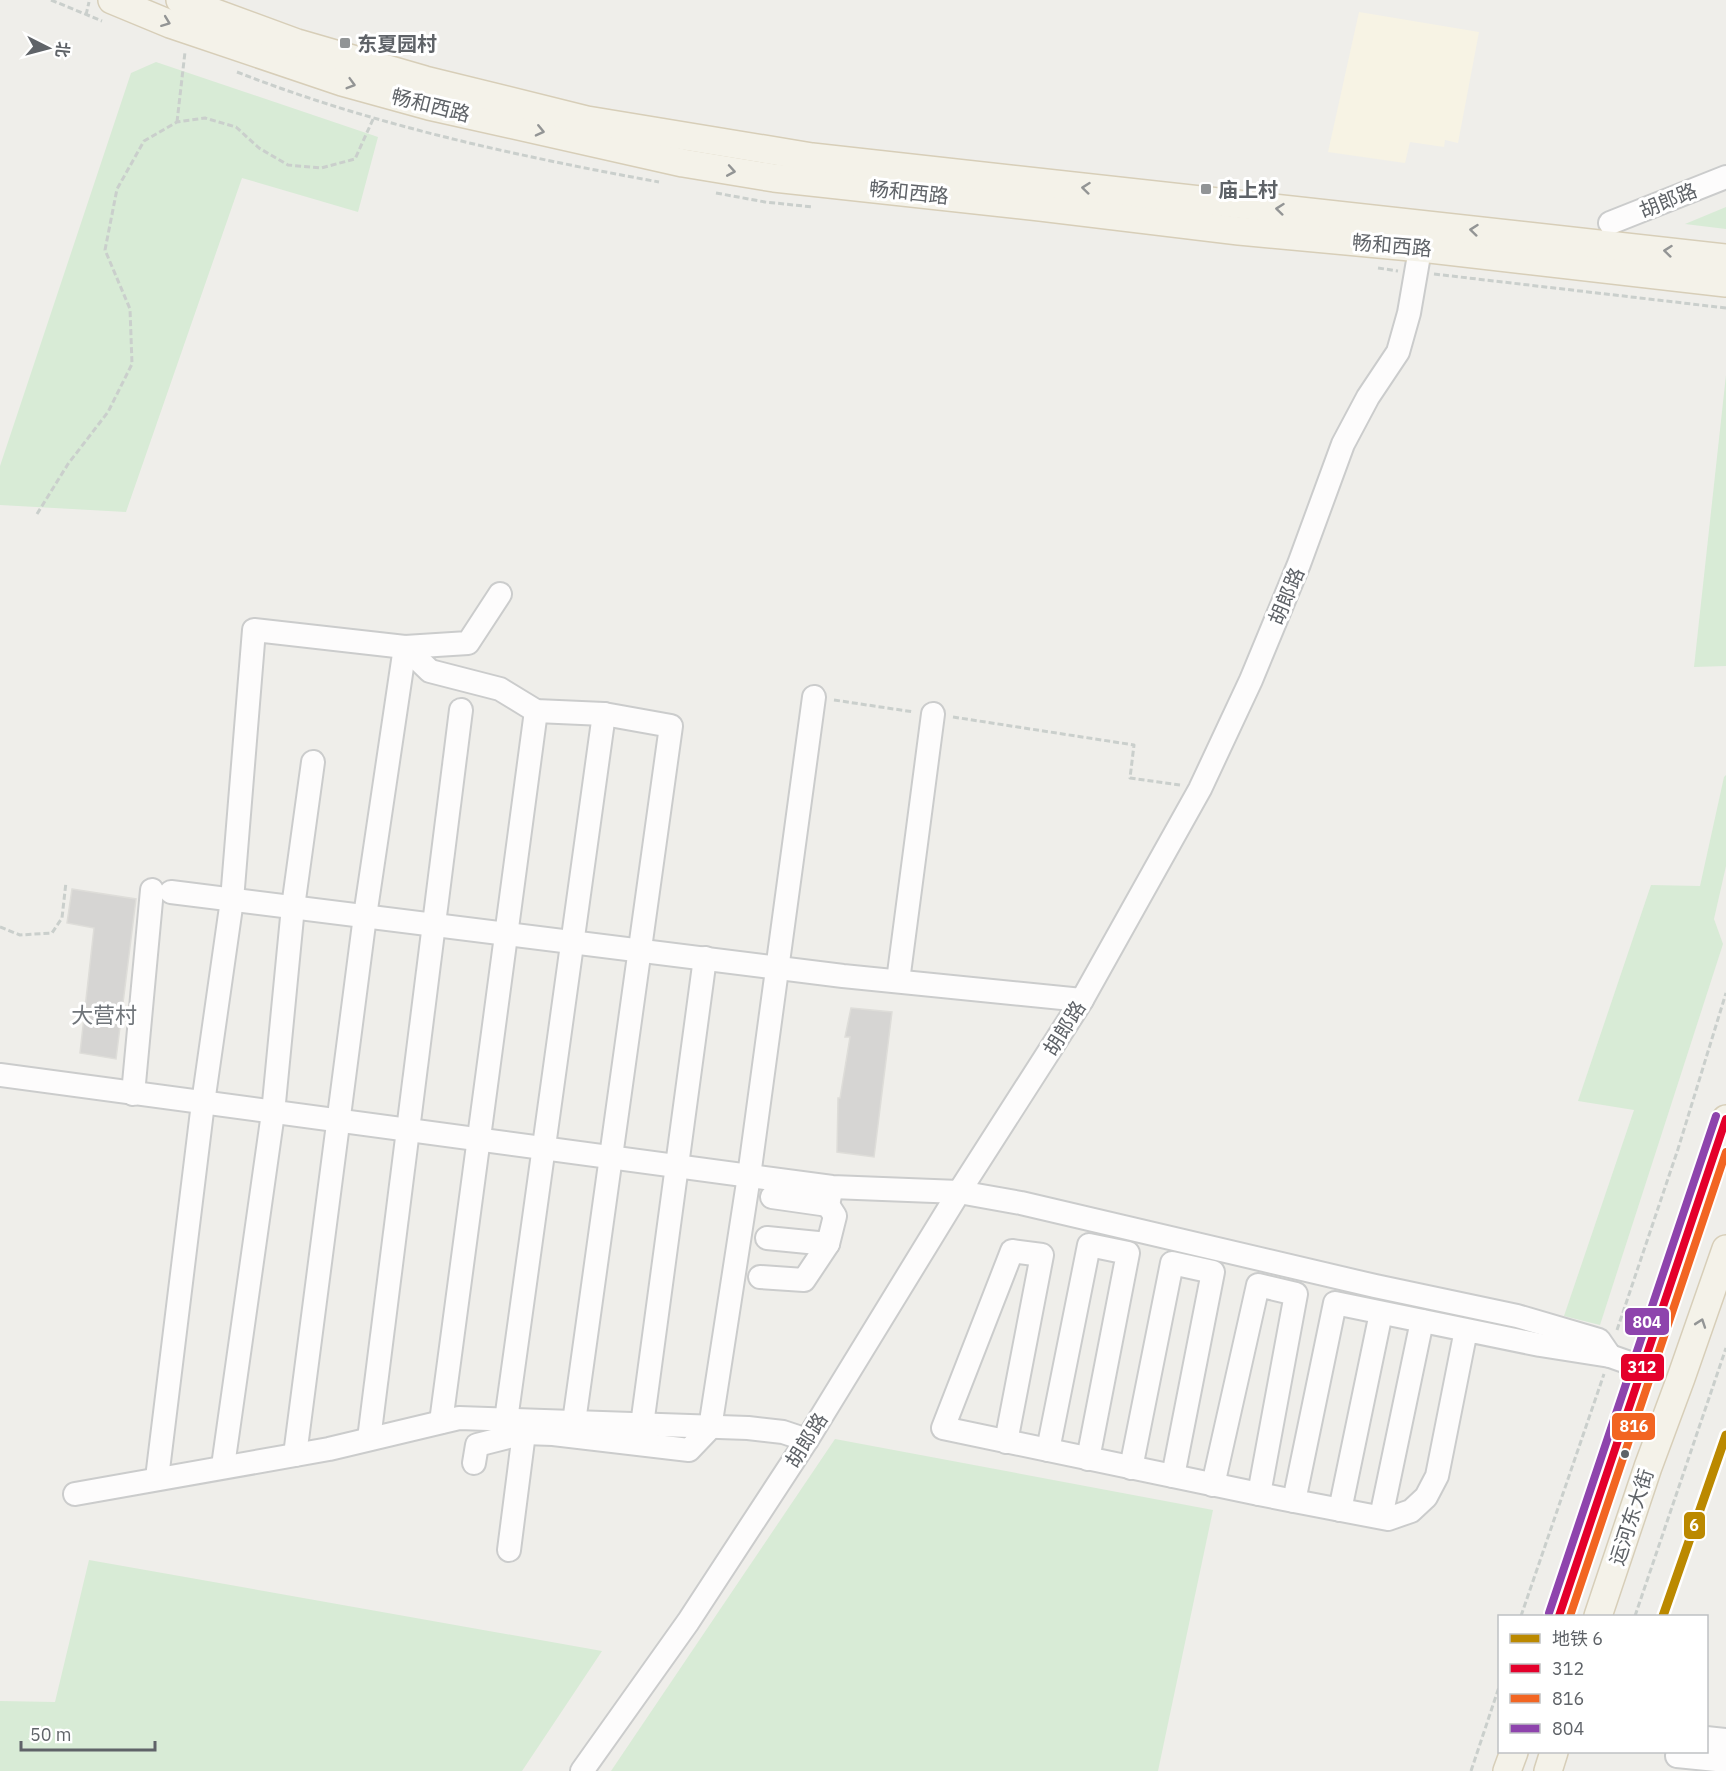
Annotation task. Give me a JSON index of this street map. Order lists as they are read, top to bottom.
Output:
{
  "streets": {
    "main road": ["畅和西路", "运河东大街"],
    "street": ["胡郎路"]
  },
  "crossings": [
    ["畅和西路", "胡郎路"]
  ],
  "districts": ["大营村"],
  "places": {
    "transit": ["东夏园村", "庙上村"]
  },
  "lines": [
    "transit line 804",
    "transit line 312",
    "transit line 816",
    "metro line 6"
  ],
  "legend": [
    "地铁 6",
    "312",
    "816",
    "804"
  ],
  "scale_bar": "50 m",
  "north": "right"
}
